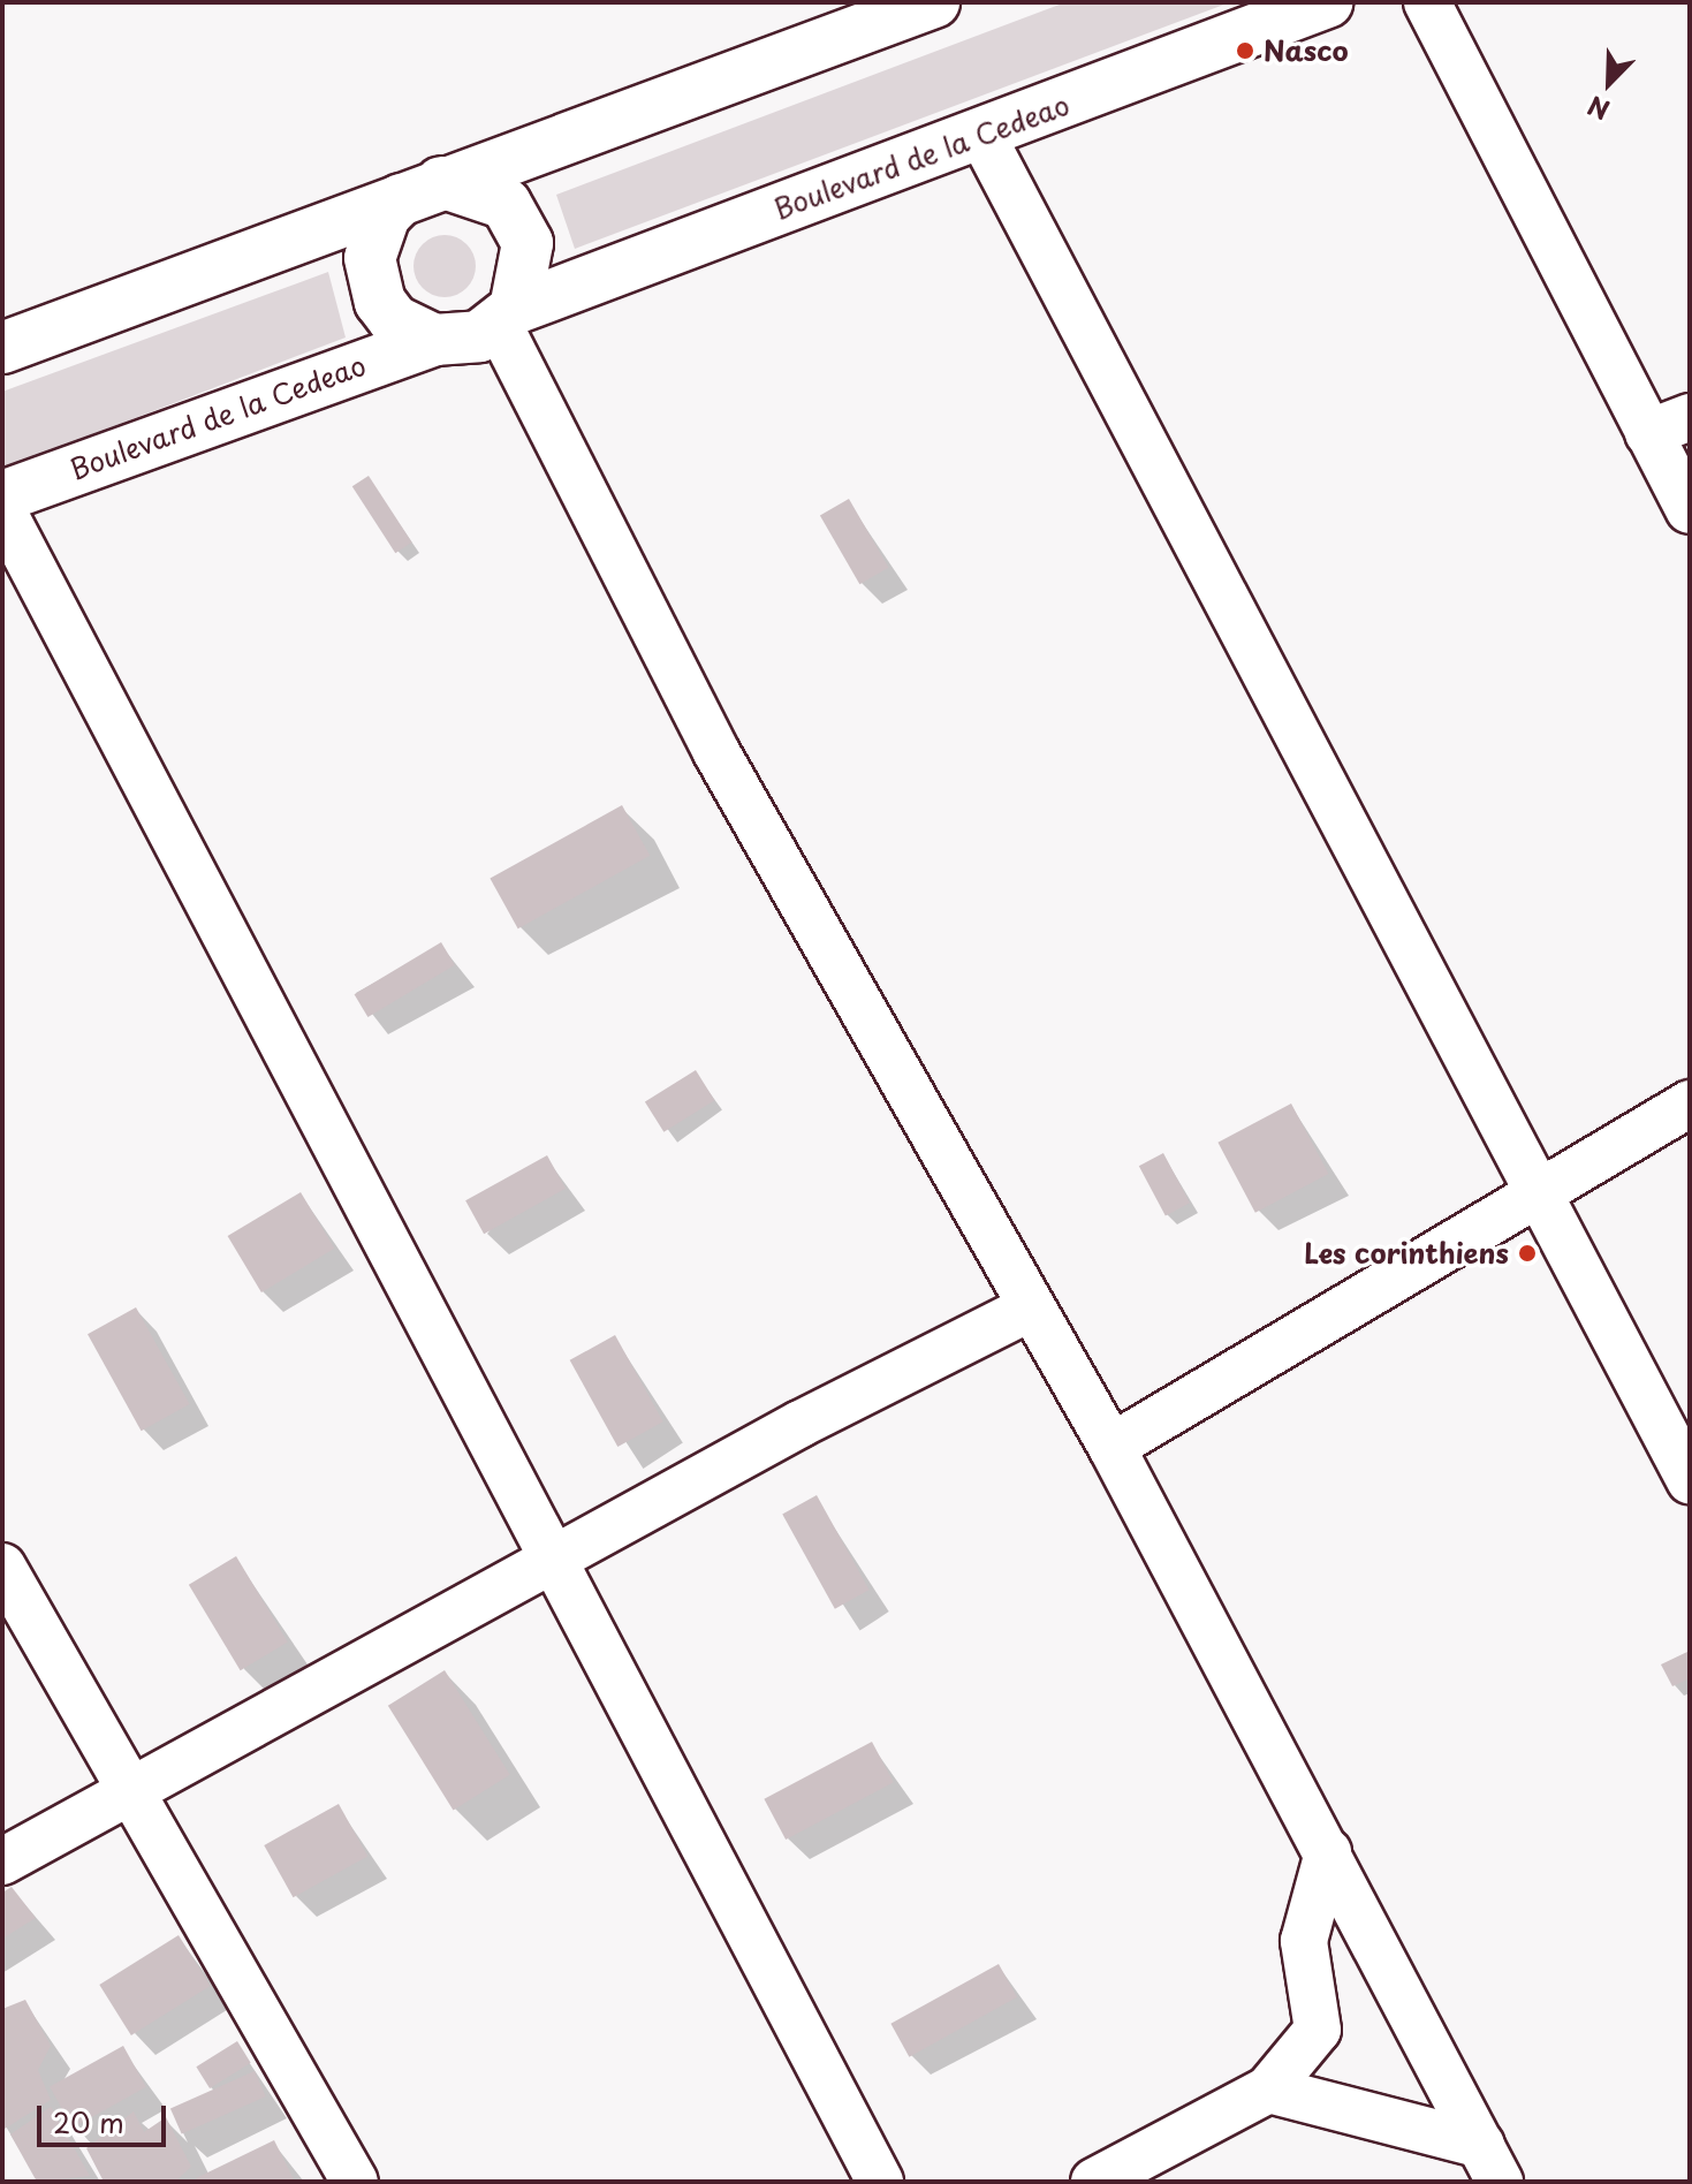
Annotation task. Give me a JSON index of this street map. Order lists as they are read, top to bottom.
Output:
{
  "streets": {
    "main road": ["Boulevard de la Cedeao"]
  },
  "places": ["Nasco", "Les corinthiens"],
  "scale_bar": "20 m",
  "north": "bottom left"
}
